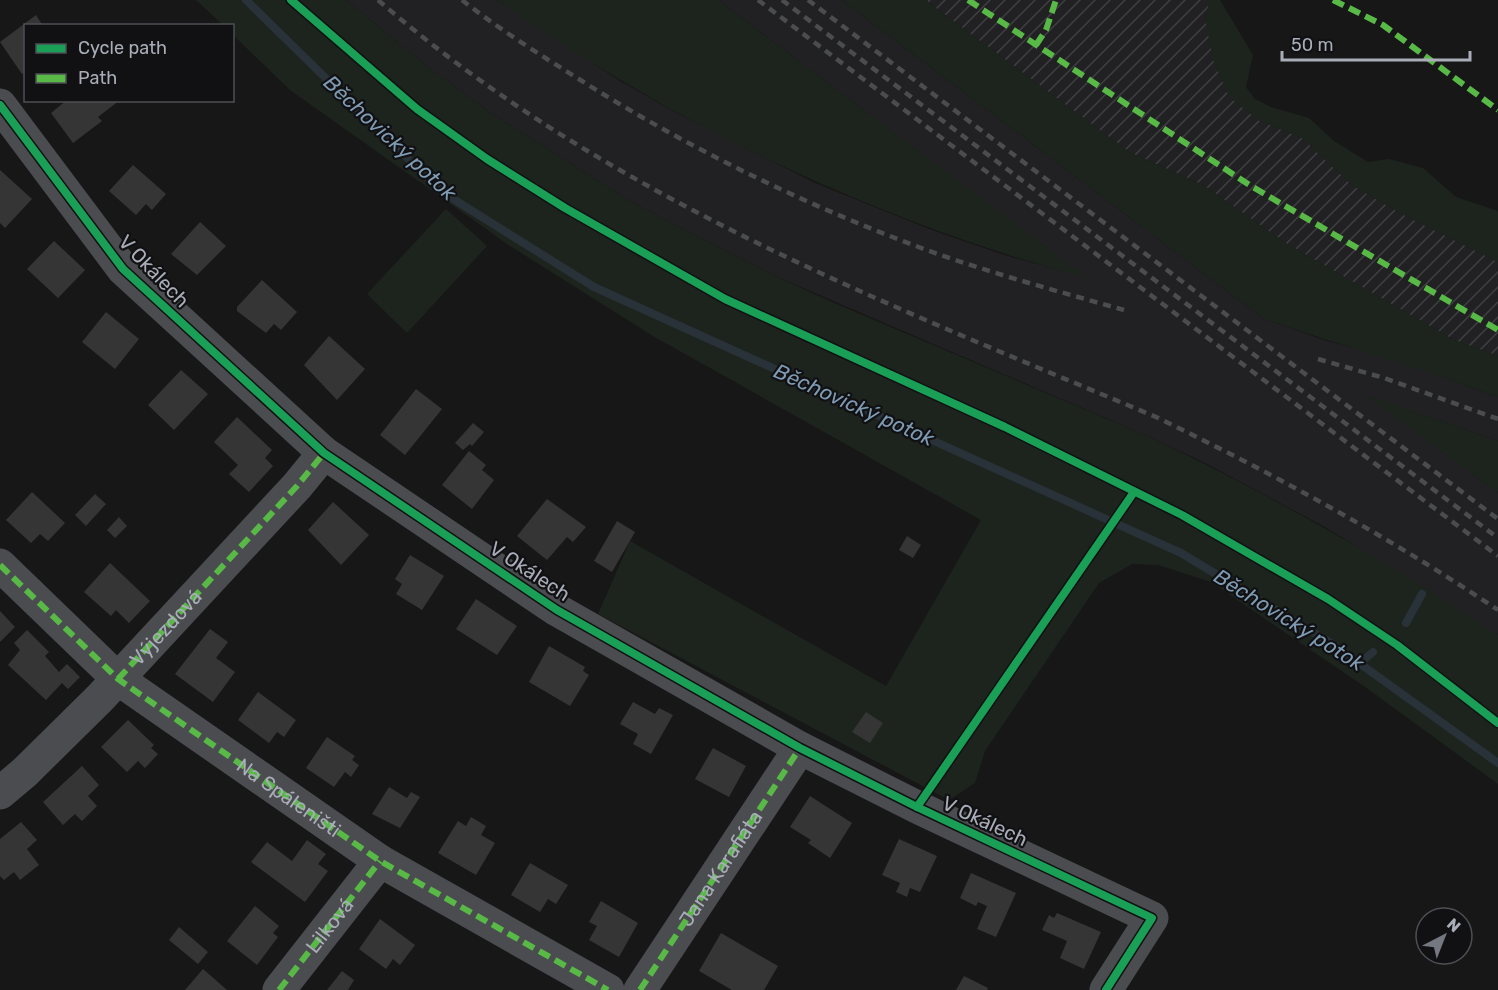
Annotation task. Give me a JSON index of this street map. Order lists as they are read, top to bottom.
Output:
{
  "streets": {
    "street": [
      "V Okálech",
      "Výjezdová",
      "Na Spáleništi",
      "Jana Karafiáta",
      "Lilková"
    ]
  },
  "crossings": [
    ["V Okálech", "Výjezdová"],
    ["V Okálech", "Jana Karafiáta"],
    ["Výjezdová", "Na Spáleništi"],
    ["Na Spáleništi", "Lilková"]
  ],
  "water": ["Běchovický potok"],
  "legend": ["Cycle path", "Path"],
  "scale_bar": "50 m",
  "north": "top right"
}
